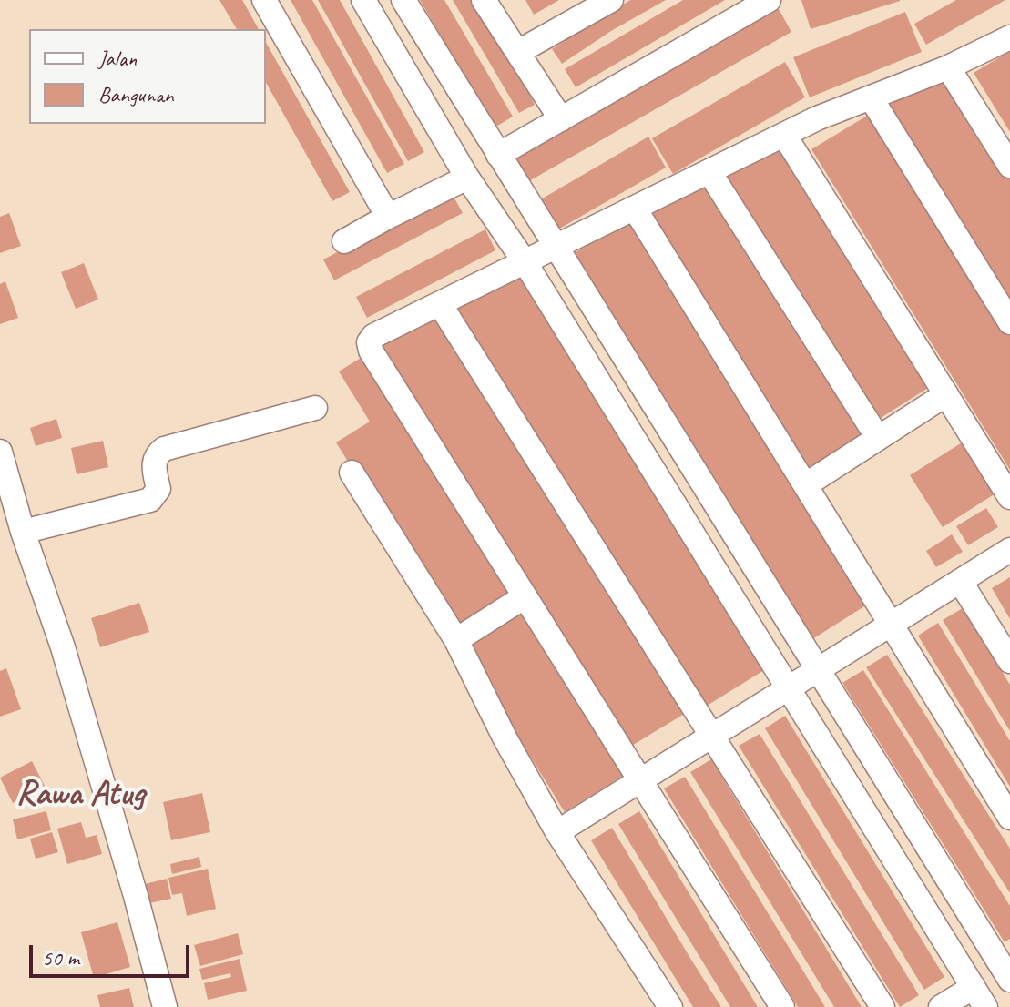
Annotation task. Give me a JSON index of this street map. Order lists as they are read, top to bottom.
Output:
{
  "districts": ["Rawa Atug"],
  "legend": ["Jalan", "Bangunan"],
  "scale_bar": "50 m"
}
